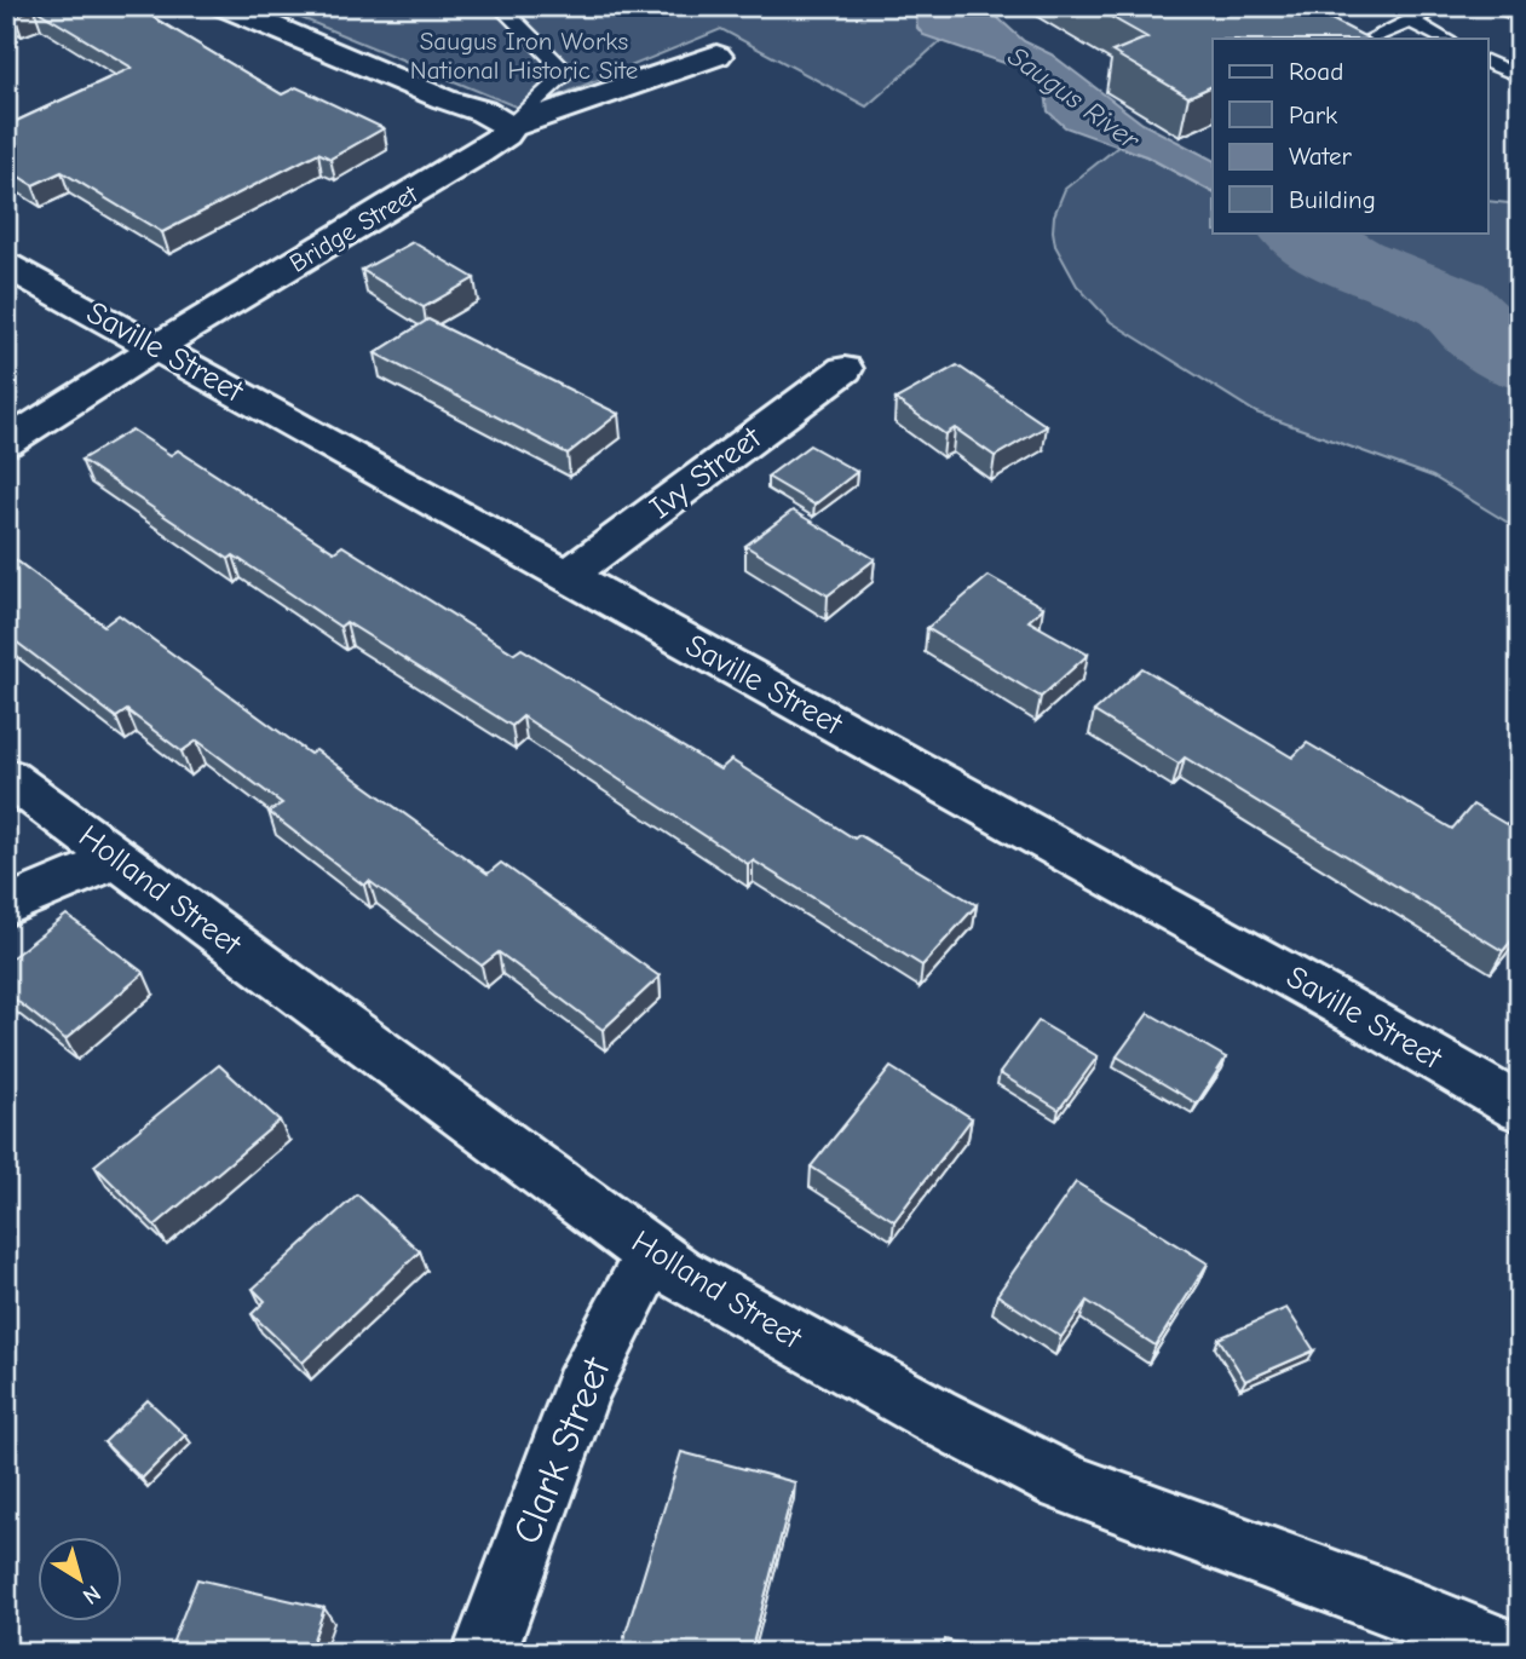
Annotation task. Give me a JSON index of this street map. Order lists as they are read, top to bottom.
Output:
{
  "streets": {
    "street": [
      "Bridge Street",
      "Saville Street",
      "Ivy Street",
      "Holland Street",
      "Clark Street"
    ]
  },
  "crossings": [
    ["Bridge Street", "Saville Street"],
    ["Saville Street", "Ivy Street"],
    ["Holland Street", "Clark Street"]
  ],
  "water": ["Saugus River"],
  "parks": ["Saugus Iron Works National Historic Site"],
  "legend": [
    "Road",
    "Park",
    "Water",
    "Building"
  ],
  "north": "bottom right"
}
